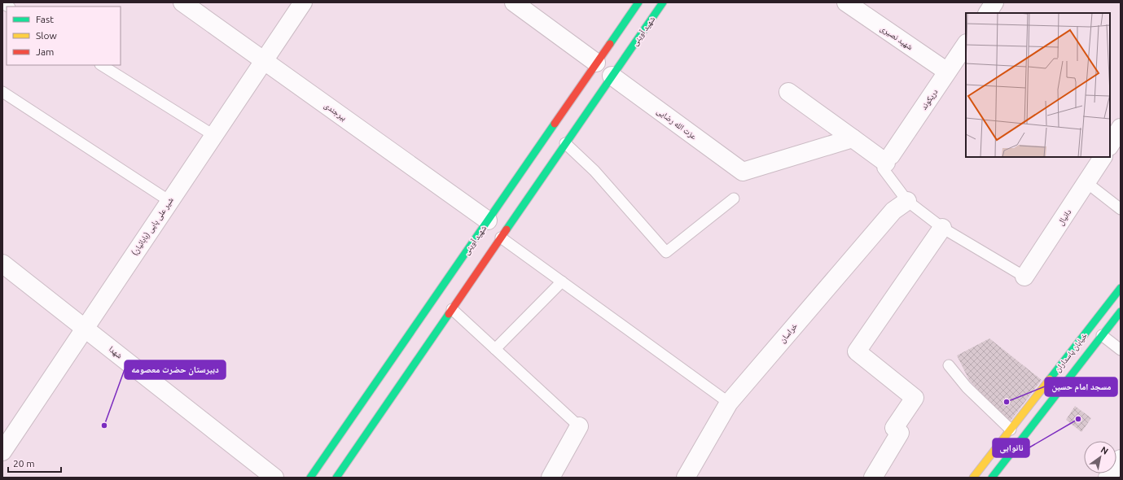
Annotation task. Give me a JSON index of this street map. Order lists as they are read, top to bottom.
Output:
{
  "streets": {
    "street": [
      "شهید آوینی",
      "شهید نصیری",
      "دریکوند",
      "بیرجندی",
      "عزت الله رضایی",
      "دانیال",
      "شیر علی پاپی (بابائیان)",
      "خراسان",
      "شهدا",
      "خیابان پاسداران"
    ]
  },
  "crossings": [
    ["شهید آوینی", "بیرجندی"],
    ["شهید آوینی", "عزت الله رضایی"],
    ["شهید نصیری", "دریکوند"],
    ["بیرجندی", "شیر علی پاپی (بابائیان)"],
    ["شیر علی پاپی (بابائیان)", "شهدا"]
  ],
  "places": ["مسجد امام حسین", "نانوایی", "دبیرستان حضرت معصومه"],
  "legend": ["Fast", "Slow", "Jam"],
  "scale_bar": "20 m",
  "north": "top right"
}
